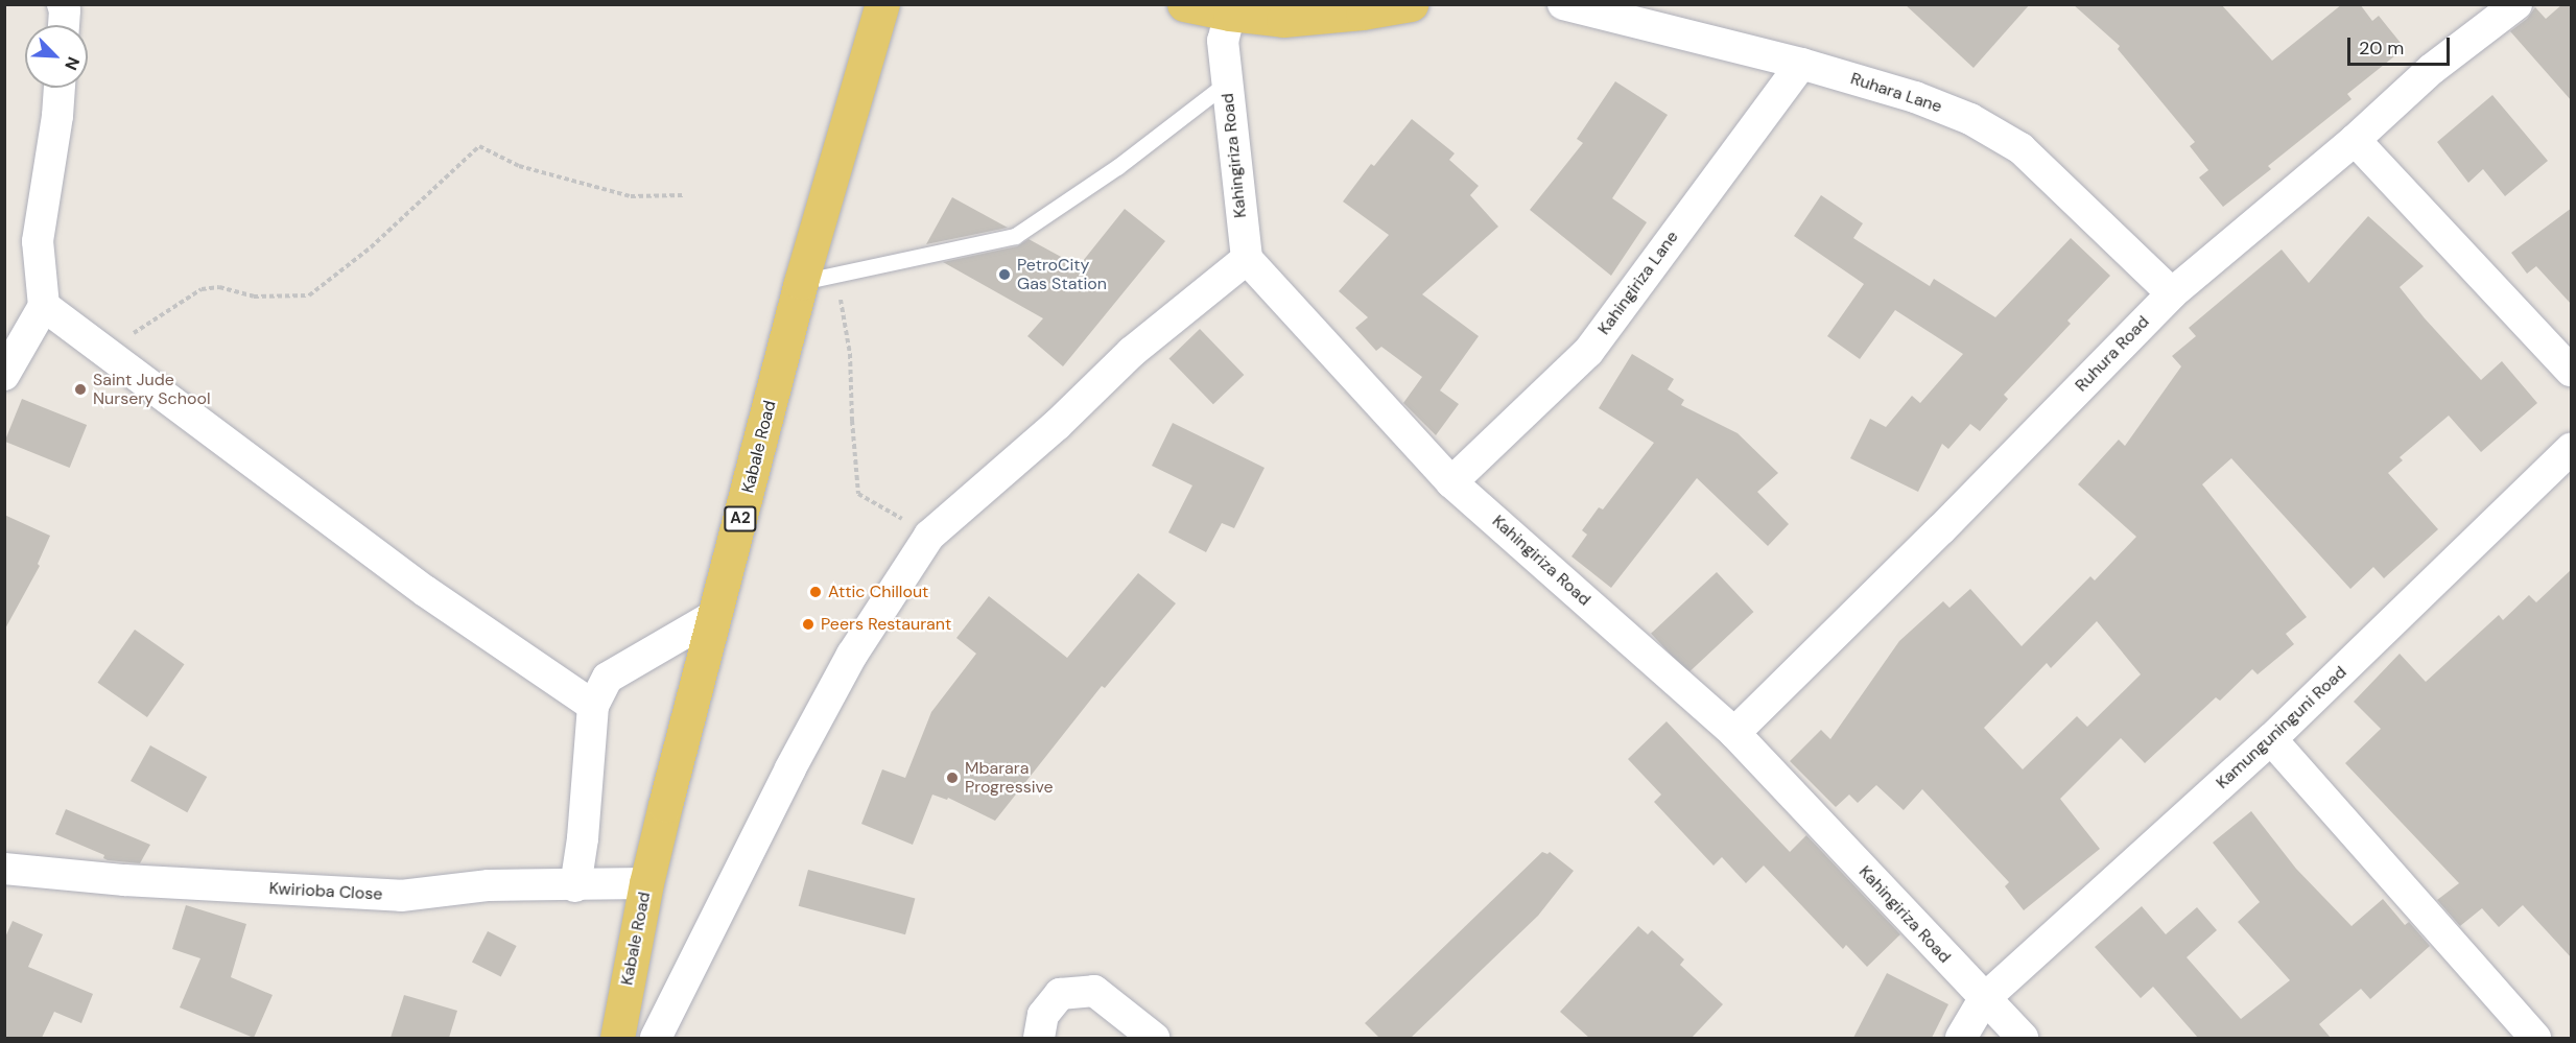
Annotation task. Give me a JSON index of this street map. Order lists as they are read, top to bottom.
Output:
{
  "streets": {
    "main road": ["Kabale Road", "A2"],
    "street": [
      "Ruhara Lane",
      "Kahingiriza Road",
      "Kahingiriza Lane",
      "Ruhura Road",
      "Kamunguninguni Road",
      "Kwirioba Close"
    ]
  },
  "crossings": [
    ["Ruhara Lane", "Kahingiriza Lane"],
    ["Ruhara Lane", "Ruhura Road"],
    ["Kahingiriza Road", "Kahingiriza Lane"],
    ["Kahingiriza Road", "Ruhura Road"],
    ["Kahingiriza Road", "Kamunguninguni Road"],
    ["Kabale Road", "Kwirioba Close"]
  ],
  "places": [
    "PetroCity Gas Station",
    "Saint Jude Nursery School",
    "Attic Chillout",
    "Peers Restaurant",
    "Mbarara Progressive"
  ],
  "scale_bar": "20 m",
  "north": "bottom right"
}
